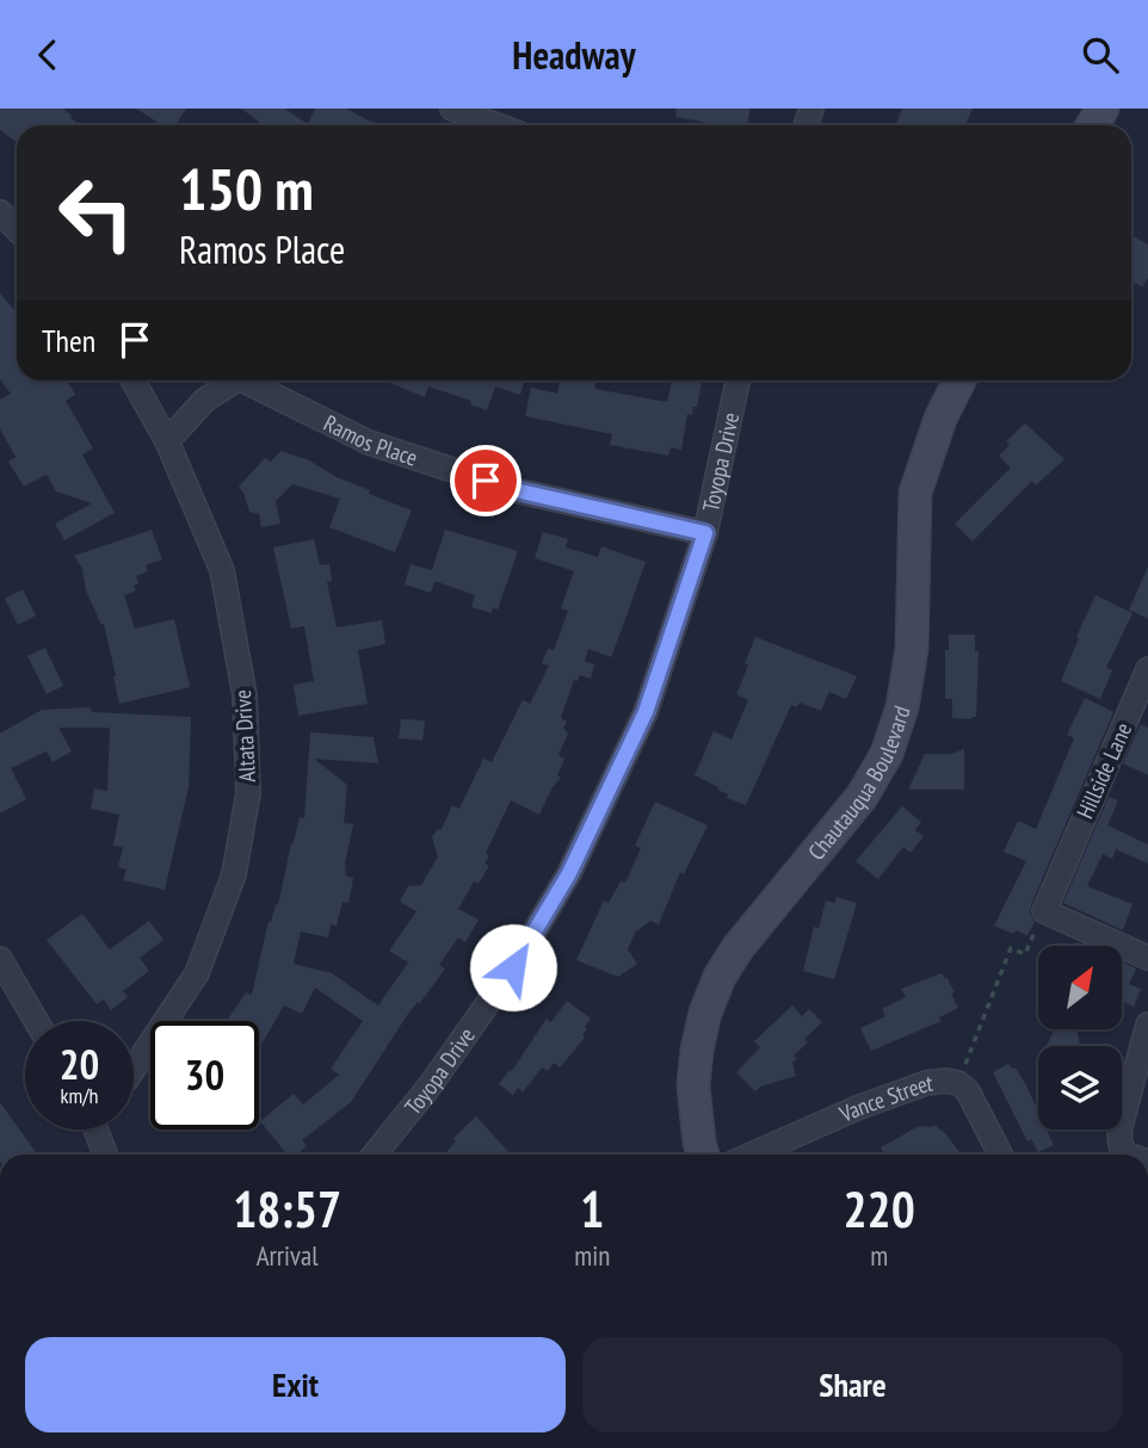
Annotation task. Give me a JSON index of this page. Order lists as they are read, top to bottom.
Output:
{
  "streets": {
    "street": [
      "Ramos Place",
      "Toyopa Drive",
      "Altata Drive",
      "Hillside Lane",
      "Chautauqua Boulevard",
      "Vance Street"
    ]
  },
  "crossings": [
    ["Ramos Place", "Toyopa Drive"],
    ["Ramos Place", "Altata Drive"]
  ],
  "north": "top right",
  "page": {
    "header": "Headway",
    "turn": ["150 m", "Ramos Place"],
    "then": "Then",
    "speed": "20 km/h",
    "limit": "30",
    "eta": [
      "18:57",
      "Arrival",
      "1",
      "min",
      "220",
      "m"
    ],
    "buttons": ["Exit", "Share"]
  }
}
